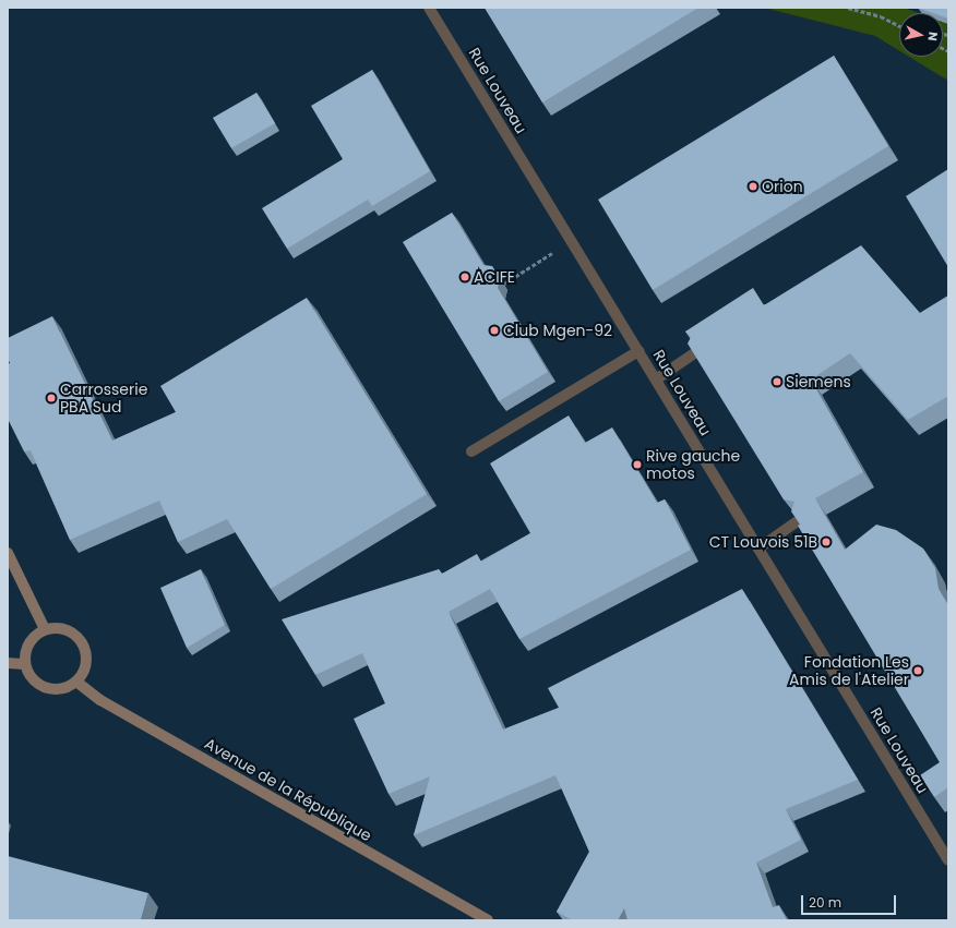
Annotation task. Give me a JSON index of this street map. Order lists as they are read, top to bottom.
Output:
{
  "streets": {
    "main road": ["Avenue de la République"],
    "street": ["Rue Louveau"]
  },
  "places": [
    "Orion",
    "ACIFE",
    "Club Mgen-92",
    "Siemens",
    "Carrosserie PBA Sud",
    "Rive gauche motos",
    "CT Louvois 51B",
    "Fondation Les Amis de l'Atelier"
  ],
  "scale_bar": "20 m",
  "north": "right"
}
